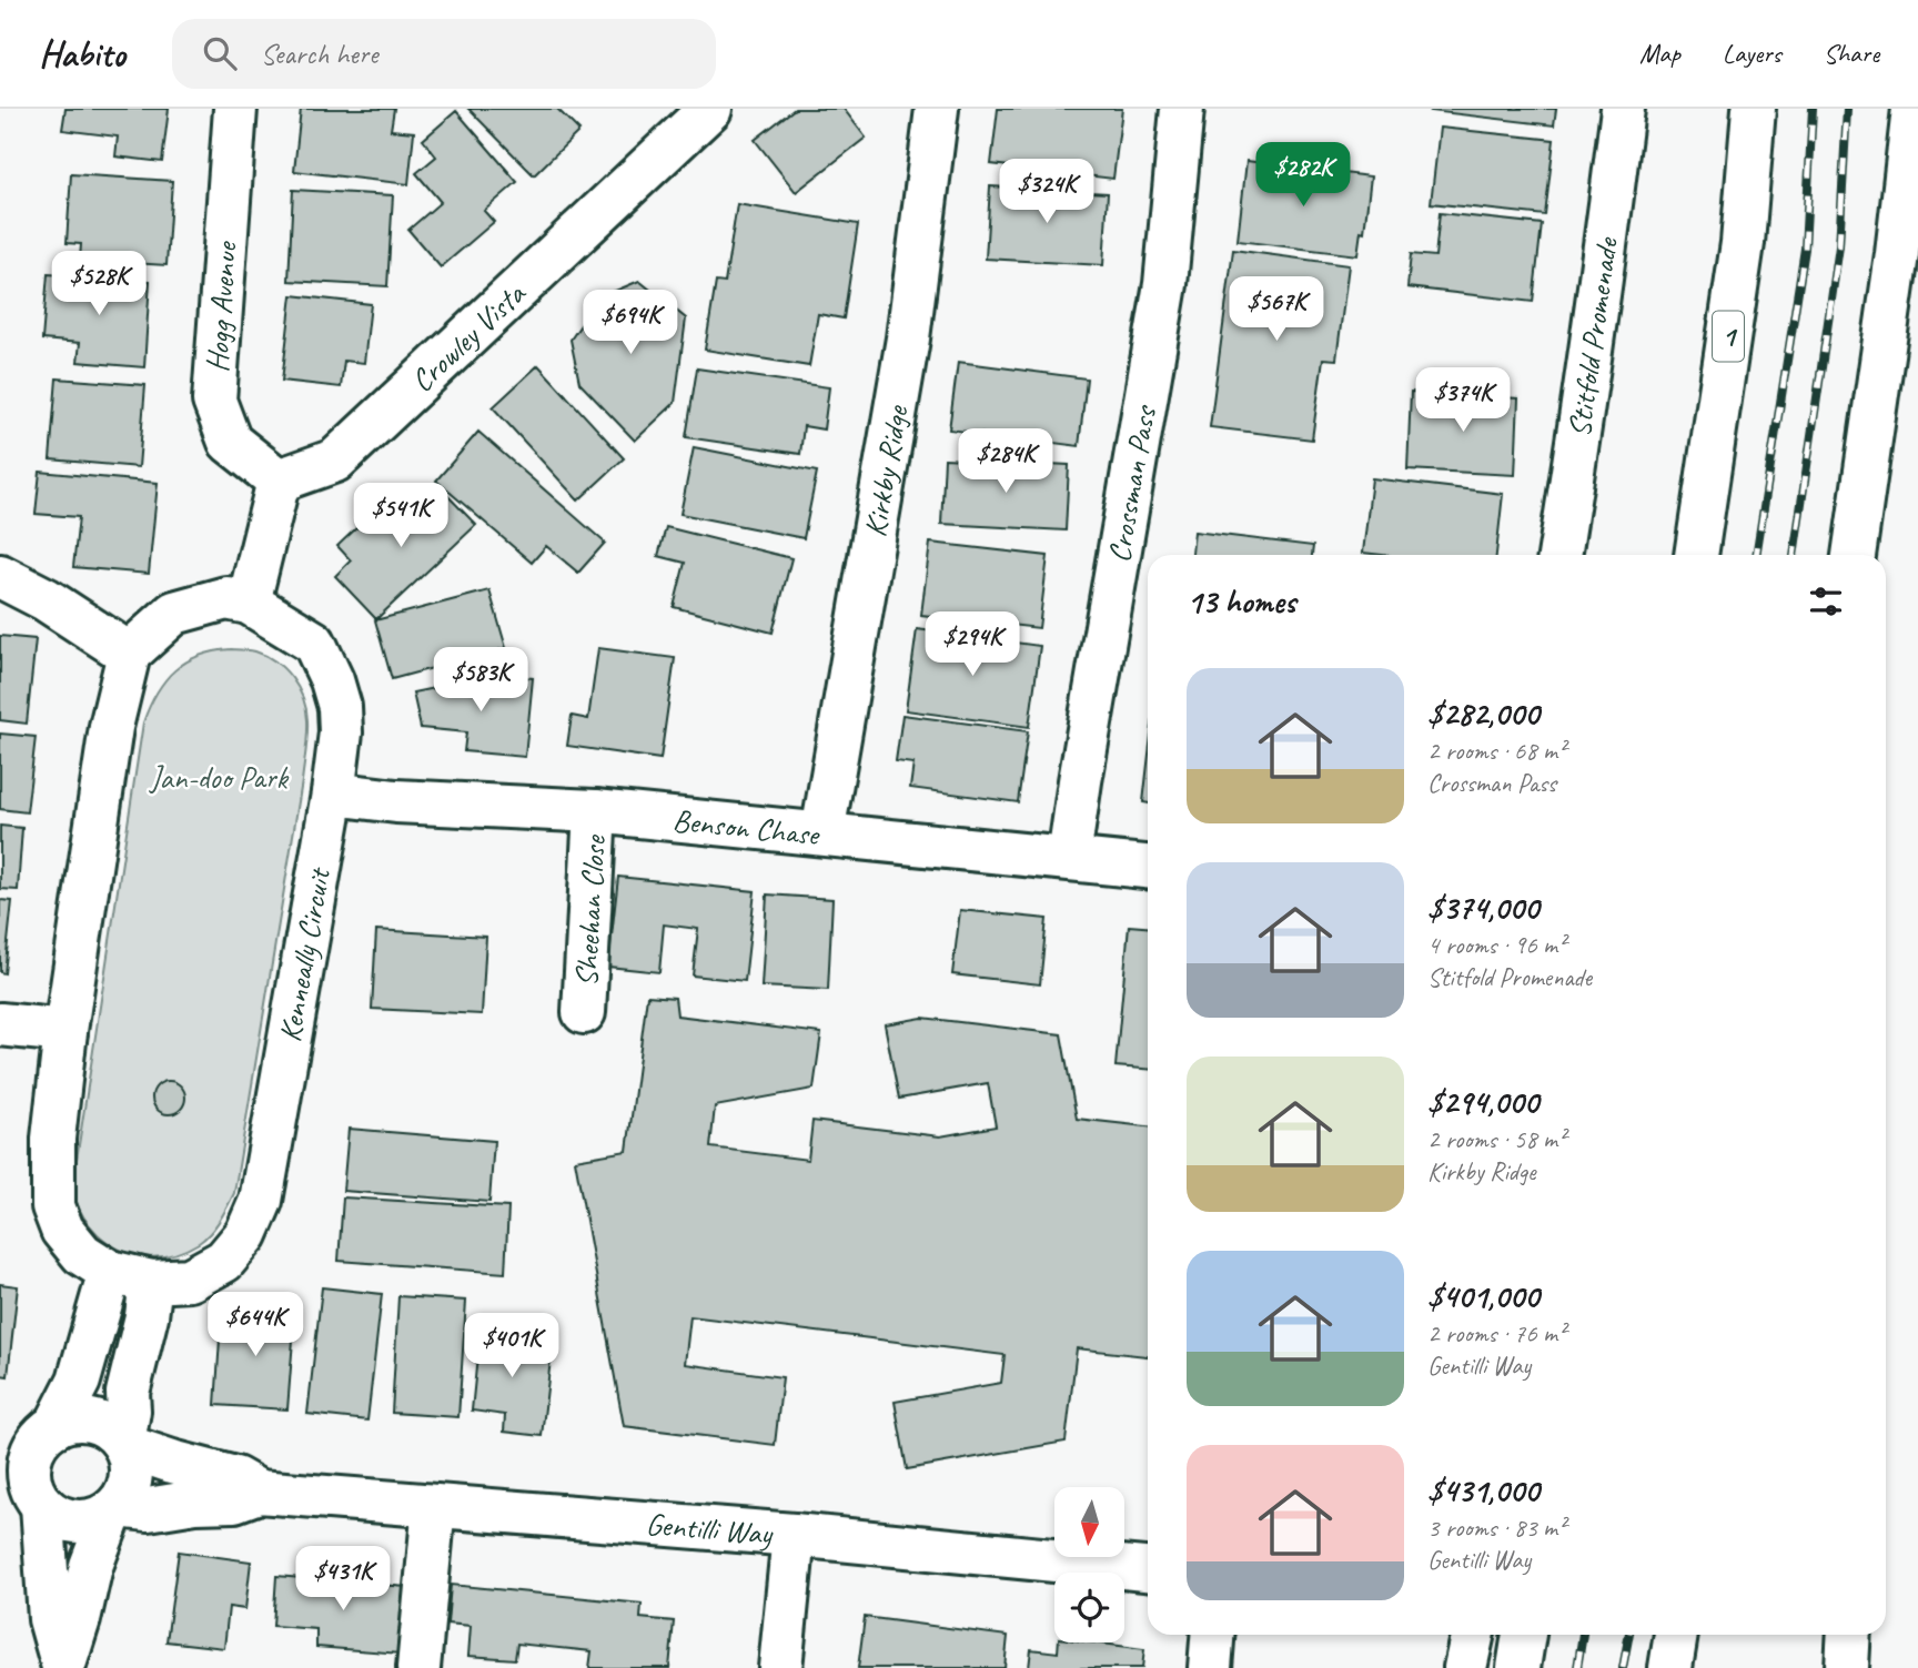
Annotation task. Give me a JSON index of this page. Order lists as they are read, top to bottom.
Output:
{
  "streets": {
    "main road": [
      "Hogg Avenue",
      "Stitfold Promenade",
      "1",
      "Crowley Vista",
      "Kirkby Ridge",
      "Crossman Pass",
      "Benson Chase",
      "Sheehan Close",
      "Kenneally Circuit",
      "Gentilli Way"
    ]
  },
  "crossings": [
    ["Hogg Avenue", "Crowley Vista"],
    ["Kirkby Ridge", "Benson Chase"],
    ["Crossman Pass", "Benson Chase"],
    ["Benson Chase", "Sheehan Close"],
    ["Benson Chase", "Kenneally Circuit"]
  ],
  "parks": ["Jan-doo Park"],
  "north": "bottom",
  "page": {
    "header": "Habito",
    "search": "Search here",
    "nav": ["Map", "Layers", "Share"],
    "price": [
      "$282K",
      "$324K",
      "$528K",
      "$567K",
      "$694K",
      "$374K",
      "$284K",
      "$541K",
      "$294K",
      "$583K",
      "$644K",
      "$401K",
      "$431K"
    ],
    "heading": "13 homes",
    "list": [
      {
        "name": "$282,000",
        "note": "2 rooms · 68 m² · Crossman Pass"
      },
      {
        "name": "$374,000",
        "note": "4 rooms · 96 m² · Stitfold Promenade"
      },
      {
        "name": "$294,000",
        "note": "2 rooms · 58 m² · Kirkby Ridge"
      },
      {
        "name": "$401,000",
        "note": "2 rooms · 76 m² · Gentilli Way"
      },
      {
        "name": "$431,000",
        "note": "3 rooms · 83 m² · Gentilli Way"
      }
    ]
  }
}
